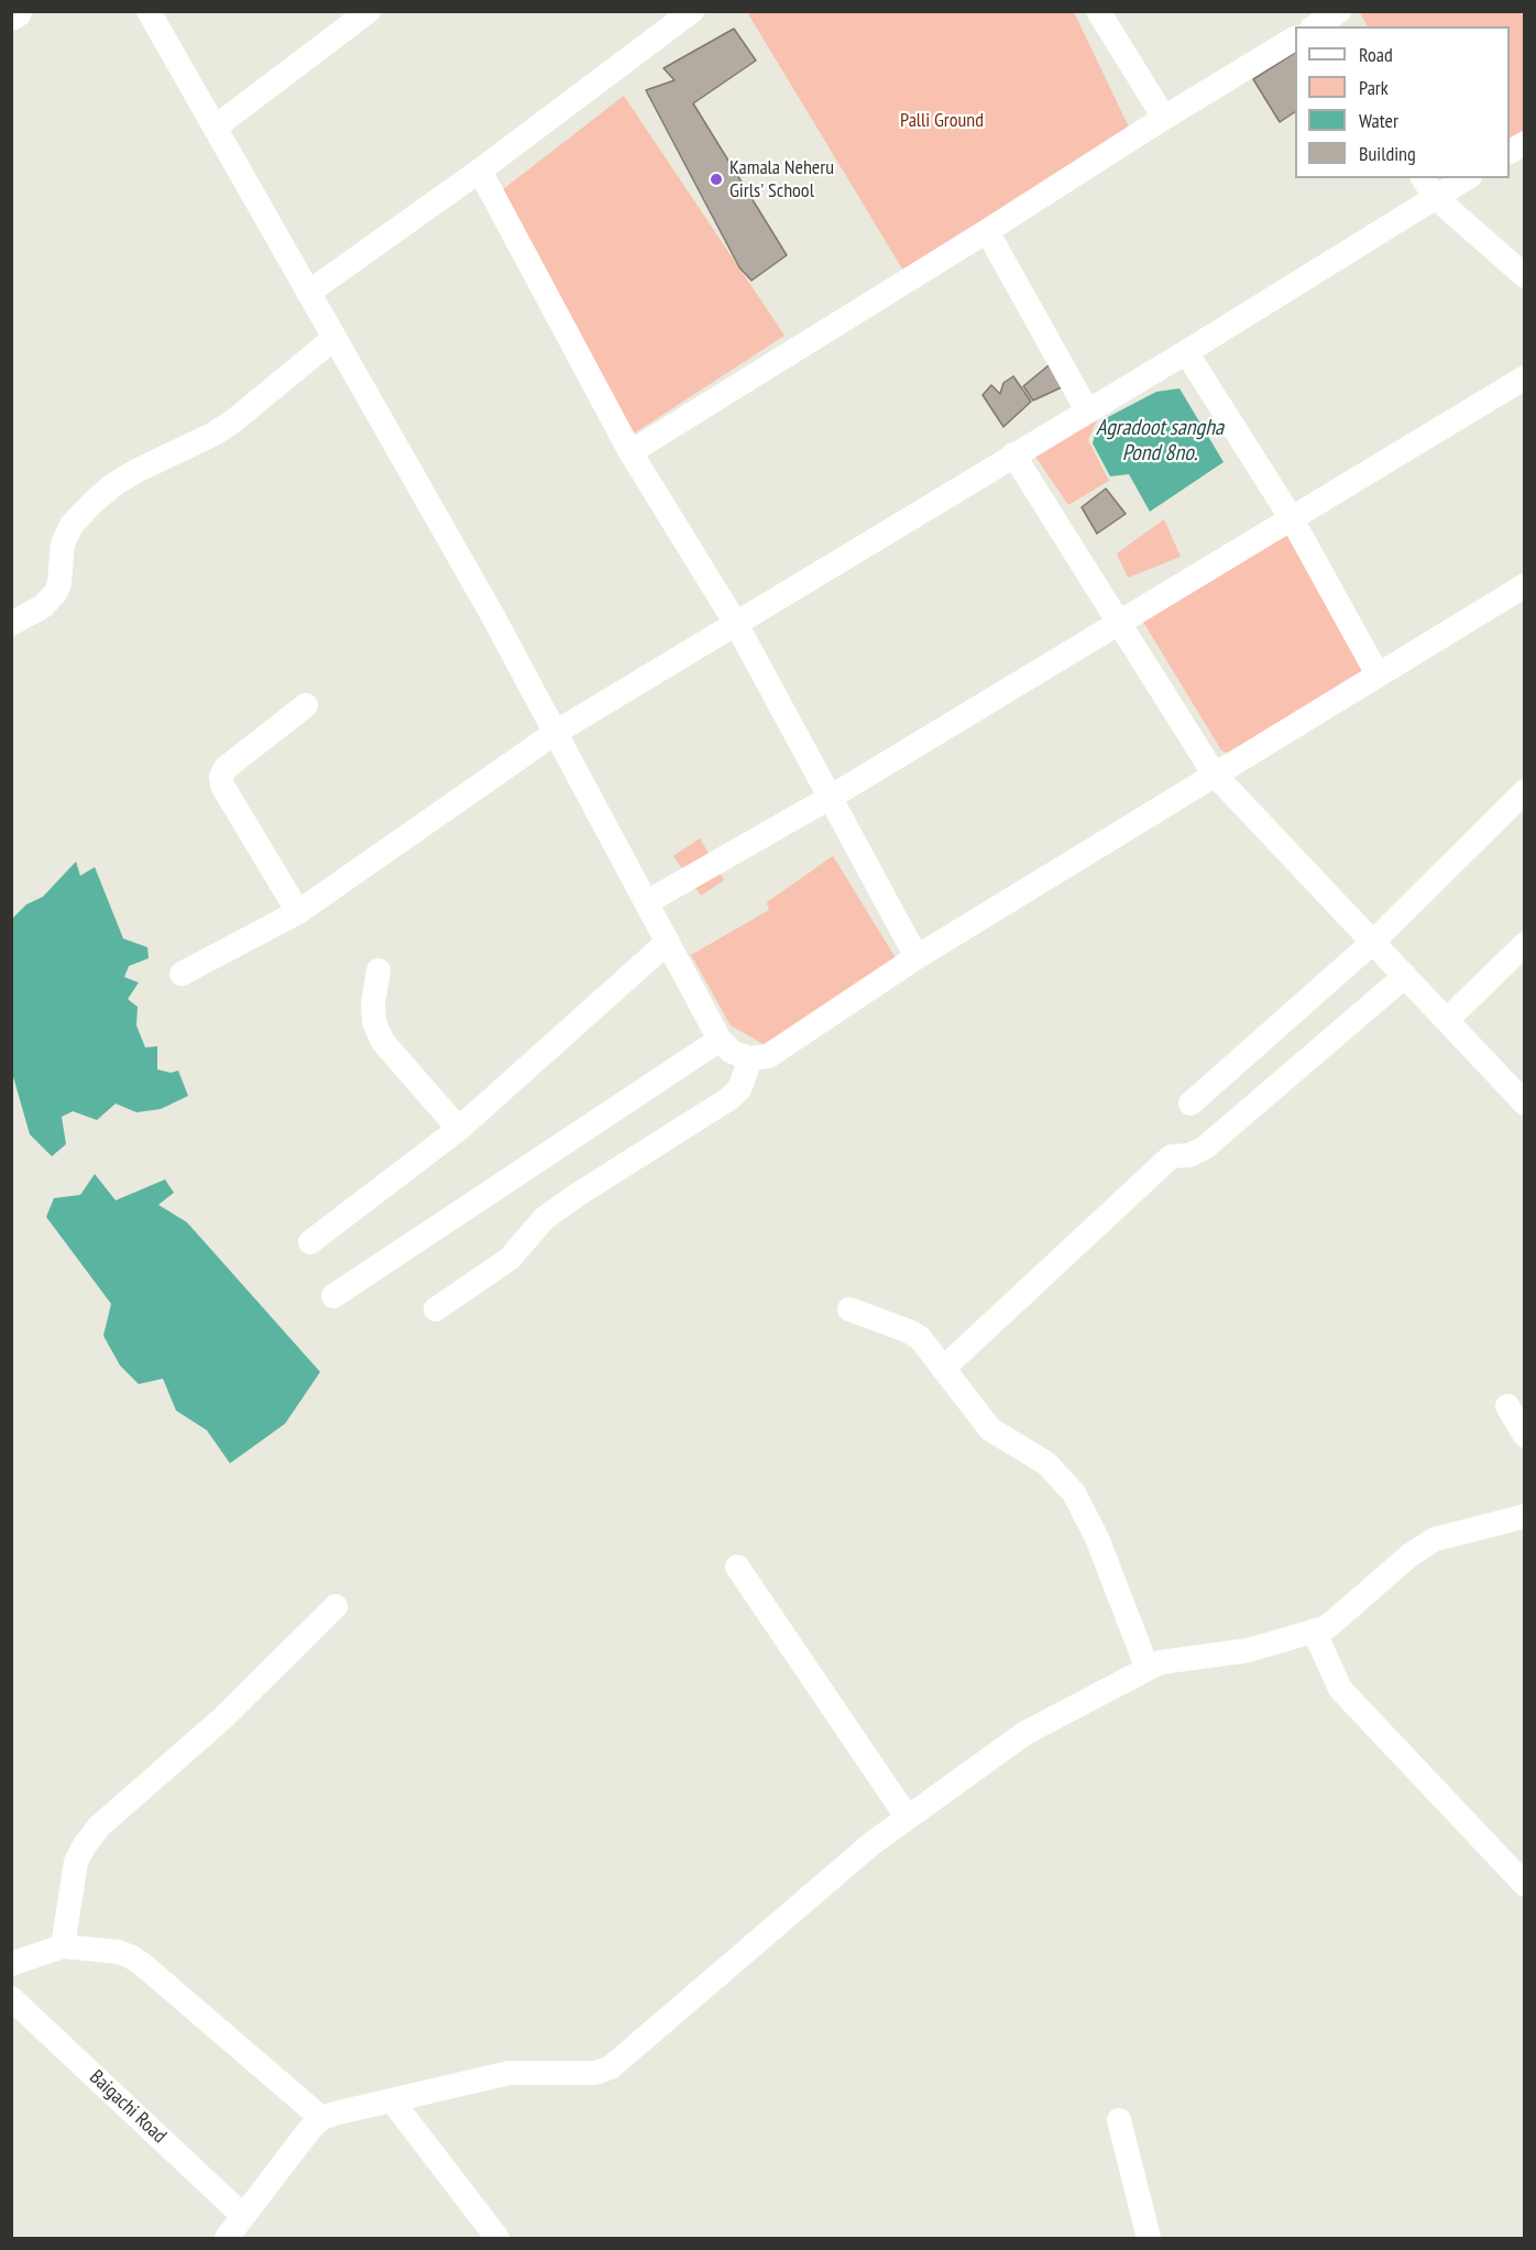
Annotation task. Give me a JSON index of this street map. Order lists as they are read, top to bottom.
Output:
{
  "streets": {
    "street": ["Baigachi Road"]
  },
  "water": ["Agradoot sangha Pond 8no."],
  "parks": ["Palli Ground"],
  "places": ["Kamala Neheru Girls' School"],
  "legend": [
    "Road",
    "Park",
    "Water",
    "Building"
  ]
}
